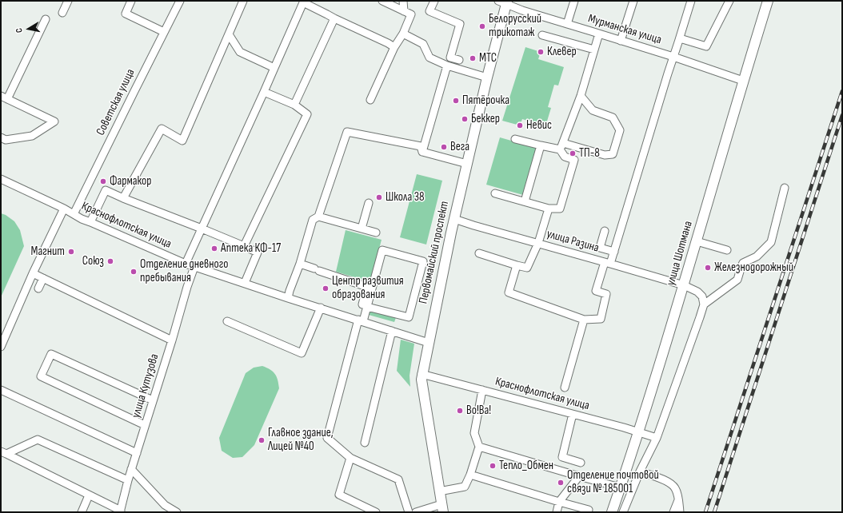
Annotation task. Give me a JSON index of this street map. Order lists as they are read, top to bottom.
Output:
{
  "streets": {
    "main road": ["Первомайский проспект", "улица Шотмана"],
    "street": [
      "Мурманская улица",
      "Советская улица",
      "Краснофлотская улица",
      "улица Разина",
      "улица Кутузова"
    ]
  },
  "crossings": [
    ["Мурманская улица", "Первомайский проспект"],
    ["Мурманская улица", "улица Шотмана"],
    ["Советская улица", "Краснофлотская улица"],
    ["Краснофлотская улица", "Первомайский проспект"],
    ["Краснофлотская улица", "улица Шотмана"],
    ["Краснофлотская улица", "улица Кутузова"],
    ["улица Разина", "Первомайский проспект"],
    ["улица Разина", "улица Шотмана"]
  ],
  "places": [
    "Белорусский трикотаж",
    "Клевер",
    "МТС",
    "Пятёрочка",
    "Беккер",
    "Невис",
    "Вега",
    "ТП-8",
    "Фармакор",
    "Школа 38",
    "Аптека КФ-17",
    "Магнит",
    "Союз",
    "Железнодорожный",
    "Отделение дневного пребывания",
    "Центр развития образования",
    "Во!Ва!",
    "Главное здание, Лицей №40",
    "Тепло_Обмен",
    "Отделение почтовой связи № 185001"
  ],
  "north": "left"
}
